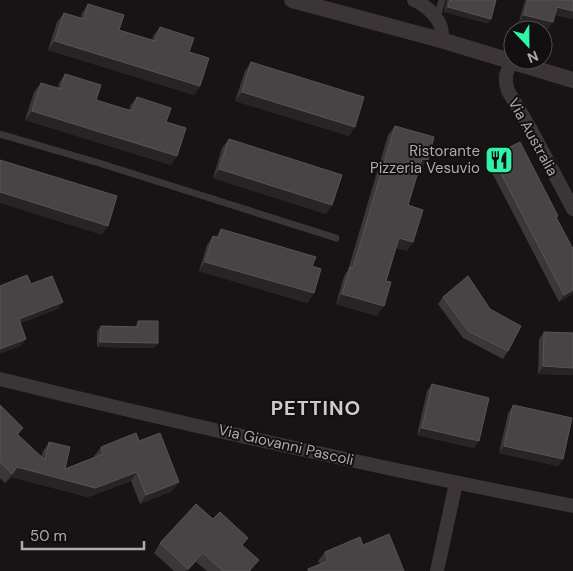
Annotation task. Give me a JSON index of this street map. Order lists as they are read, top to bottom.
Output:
{
  "streets": {
    "street": ["Via Australia", "Via Giovanni Pascoli"]
  },
  "districts": ["PETTINO"],
  "places": {
    "restaurant": ["Ristorante Pizzeria Vesuvio"]
  },
  "scale_bar": "50 m",
  "north": "bottom"
}
